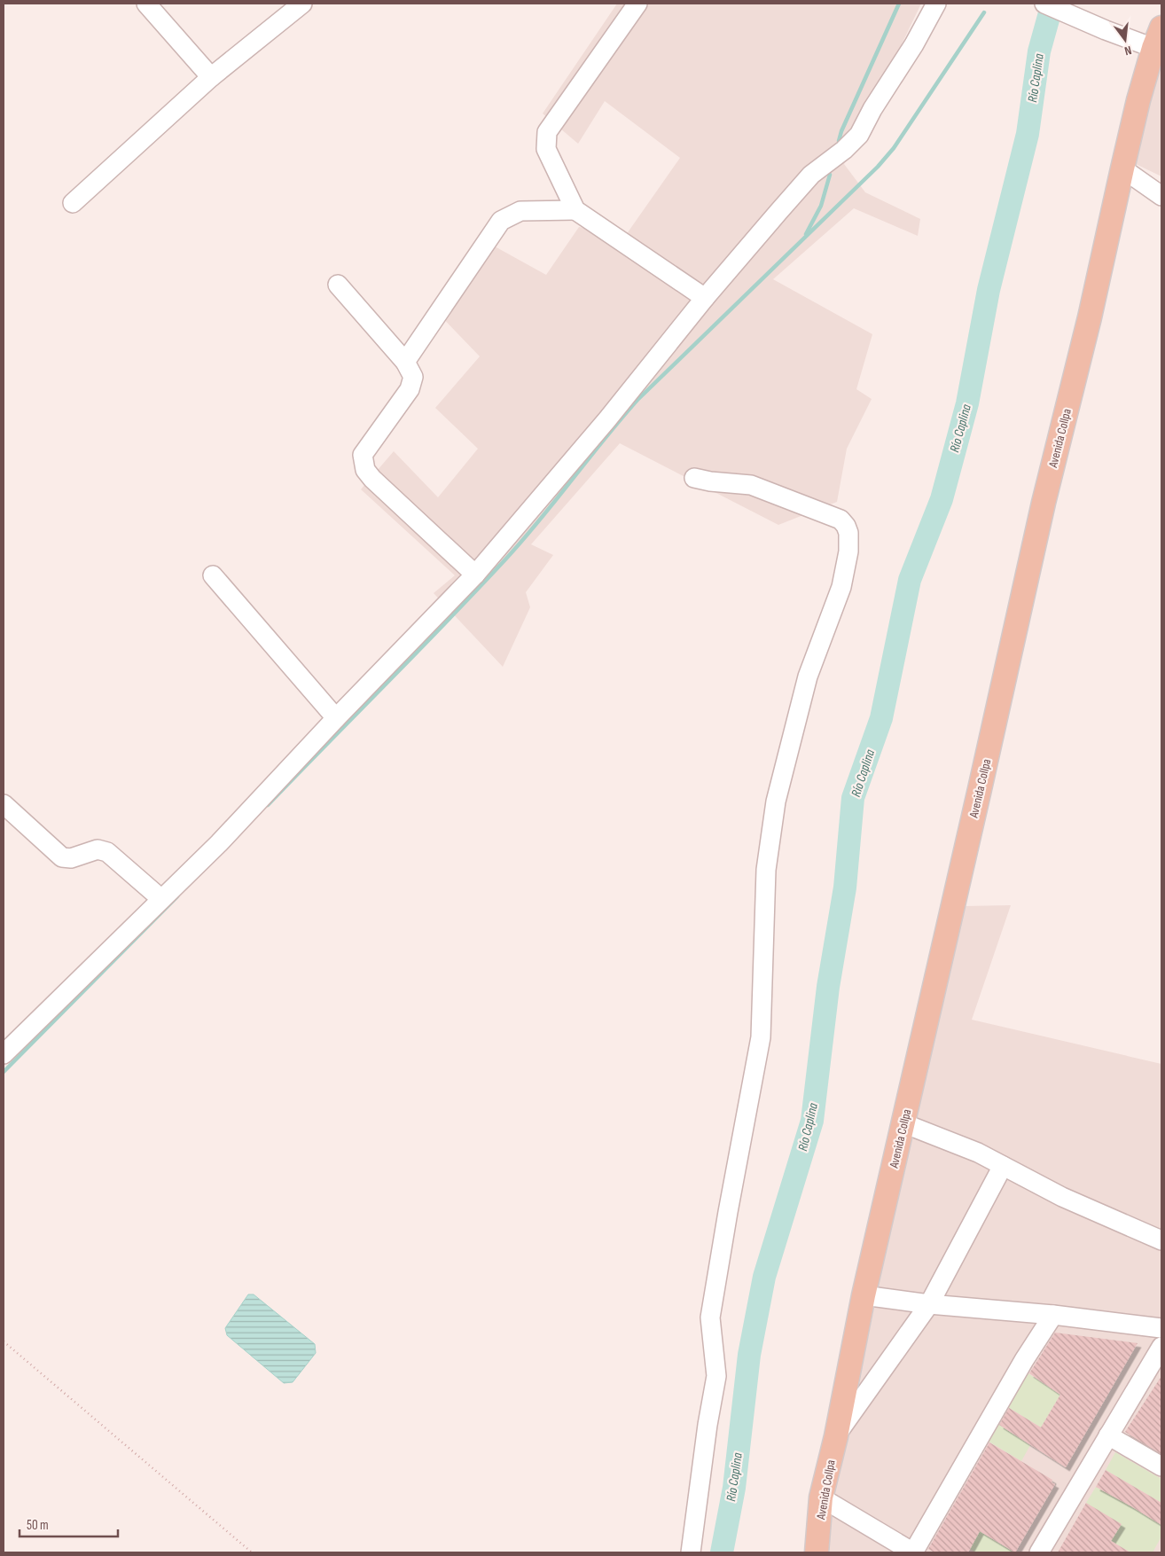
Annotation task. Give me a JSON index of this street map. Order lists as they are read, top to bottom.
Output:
{
  "streets": {
    "main road": ["Avenida Collpa"]
  },
  "water": ["Río Caplina"],
  "scale_bar": "50 m",
  "north": "bottom"
}
